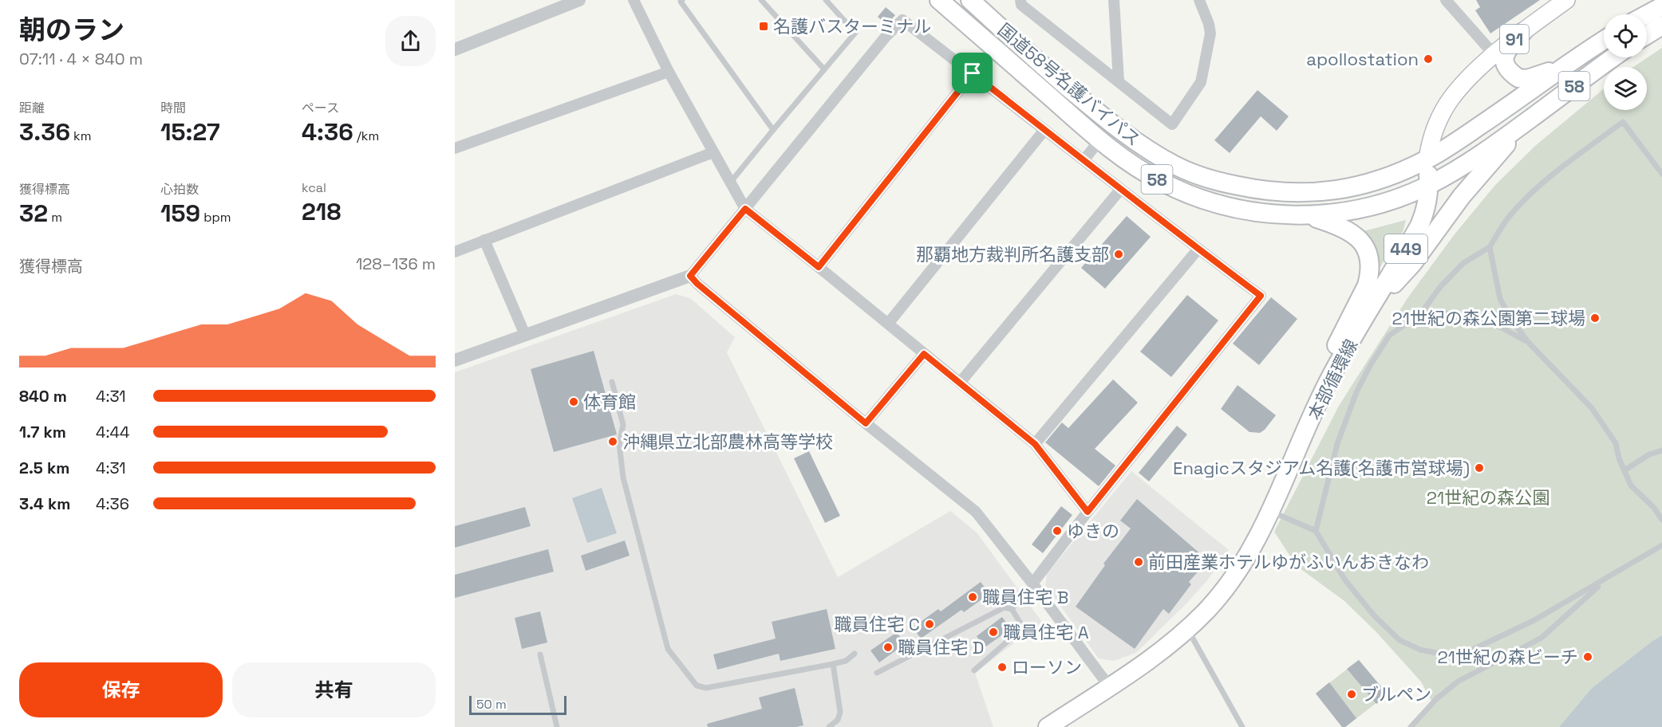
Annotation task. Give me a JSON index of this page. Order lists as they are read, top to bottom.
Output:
{
  "streets": {
    "highway": [
      "国道58号名護バイパス",
      "58",
      "449",
      "本部循環線"
    ],
    "main road": ["91"]
  },
  "crossings": [
    ["国道58号名護バイパス", "本部循環線"]
  ],
  "parks": ["21世紀の森公園"],
  "places": {
    "transit": ["名護バスターミナル"],
    "other": [
      "apollostation",
      "那覇地方裁判所名護支部",
      "21世紀の森公園第二球場",
      "体育館",
      "沖縄県立北部農林高等学校",
      "Enagicスタジアム名護(名護市営球場)",
      "ゆきの",
      "前田産業ホテルゆがふいんおきなわ",
      "職員住宅 B",
      "職員住宅 C",
      "職員住宅 A",
      "職員住宅 D",
      "21世紀の森ビーチ",
      "ローソン",
      "ブルペン"
    ]
  },
  "scale_bar": "50 m",
  "page": {
    "heading": ["朝のラン", "07:11 · 4 × 840 m"],
    "stats": [
      ["距離", "3.36 km"],
      ["時間", "15:27"],
      ["ペース", "4:36 /km"],
      ["獲得標高", "32 m"],
      ["心拍数", "159 bpm"],
      ["kcal", "218"]
    ],
    "chart": ["獲得標高", "128–136 m"],
    "list": [
      {
        "name": "840 m",
        "note": "4:31"
      },
      {
        "name": "1.7 km",
        "note": "4:44"
      },
      {
        "name": "2.5 km",
        "note": "4:31"
      },
      {
        "name": "3.4 km",
        "note": "4:36"
      }
    ],
    "buttons": ["保存", "共有"],
    "scale": "50 m"
  }
}
